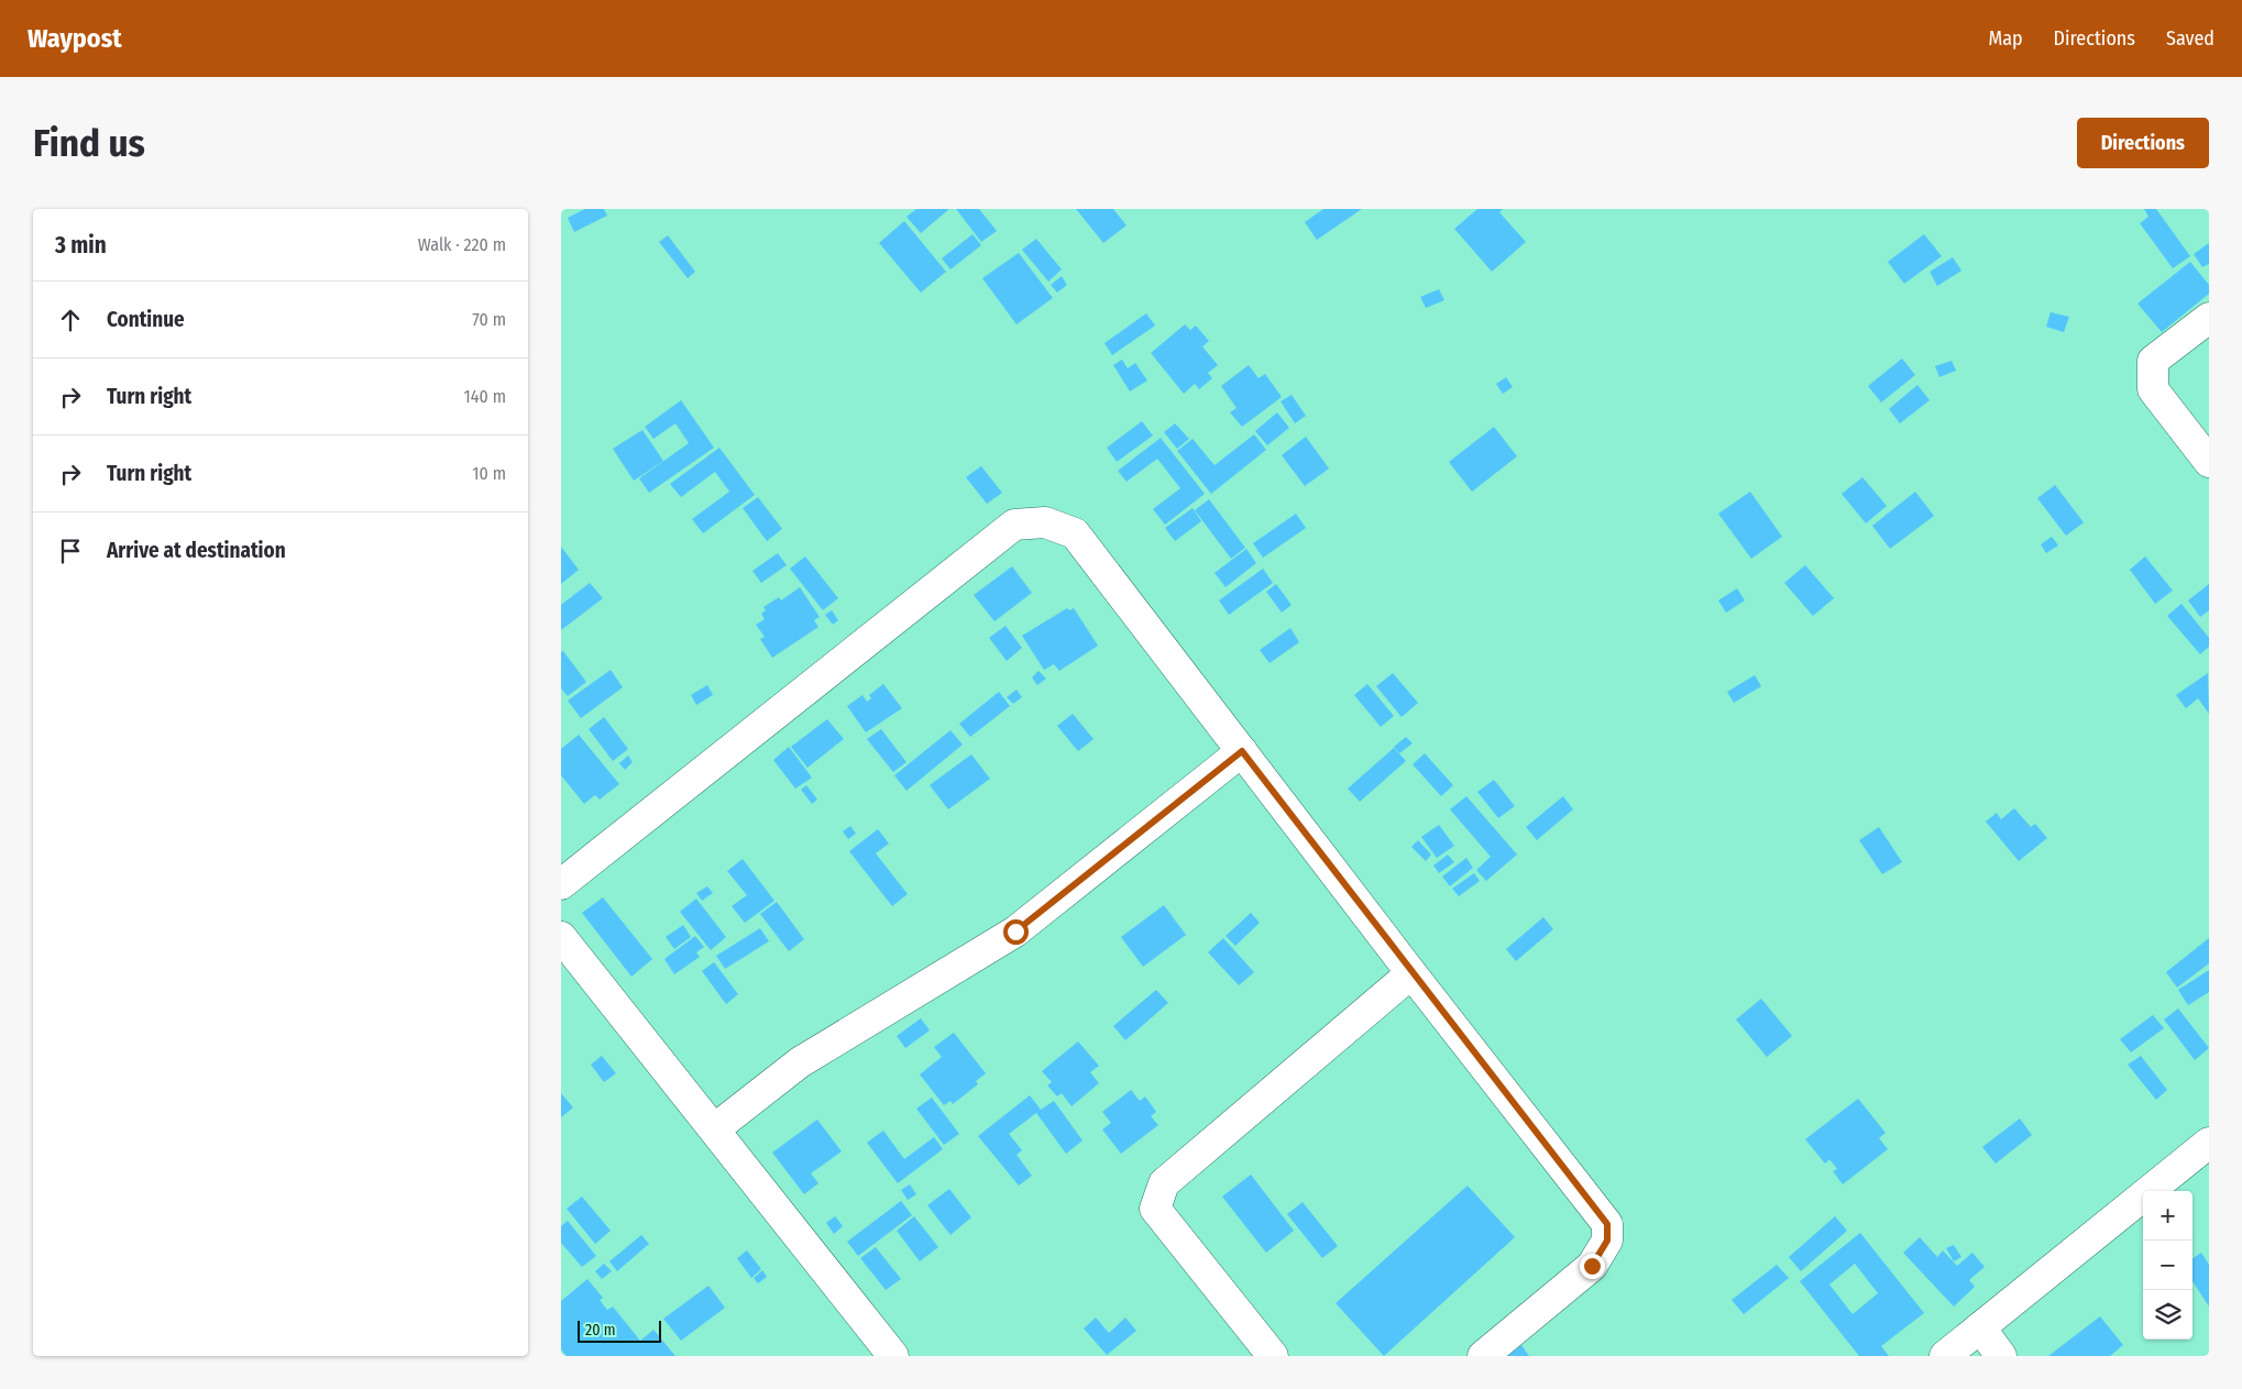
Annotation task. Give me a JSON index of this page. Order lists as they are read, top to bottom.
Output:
{
  "scale_bar": "20 m",
  "page": {
    "header": "Waypost",
    "nav": ["Map", "Directions", "Saved"],
    "buttons": "Directions",
    "title": "Find us",
    "heading": ["3 min", "Walk · 220 m"],
    "list": [
      ["Continue", "70 m"],
      ["Turn right", "140 m"],
      ["Turn right", "10 m"],
      "Arrive at destination"
    ],
    "map_buttons": ["+", "−"],
    "scale": "20 m"
  }
}
